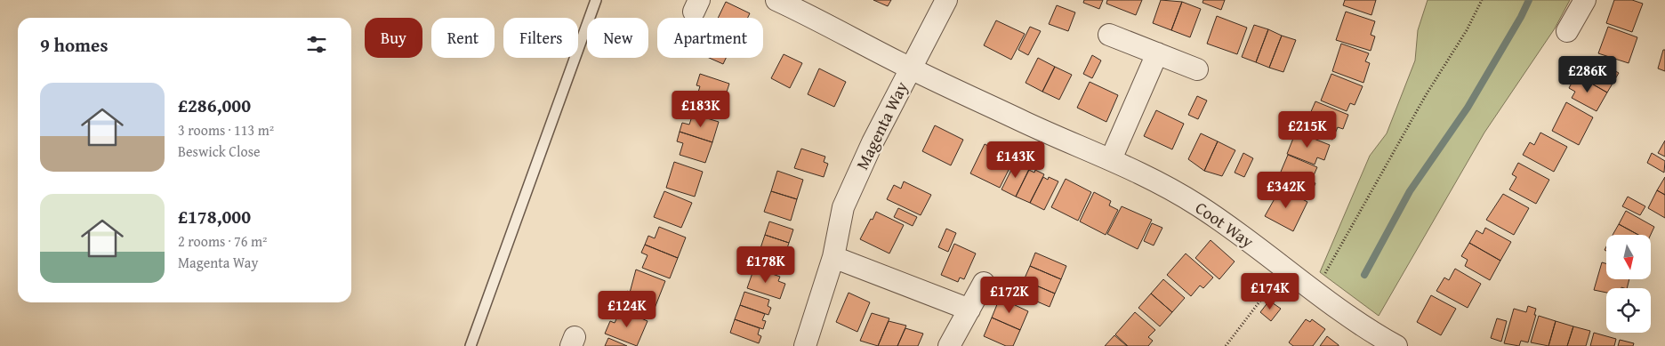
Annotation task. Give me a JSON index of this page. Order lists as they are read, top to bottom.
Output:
{
  "streets": {
    "street": ["Magenta Way", "Coot Way"]
  },
  "crossings": [
    ["Magenta Way", "Coot Way"]
  ],
  "north": "bottom",
  "page": {
    "chip": [
      "Buy",
      "Rent",
      "Filters",
      "New",
      "Apartment"
    ],
    "heading": "9 homes",
    "price": [
      "£286K",
      "£183K",
      "£215K",
      "£143K",
      "£342K",
      "£178K",
      "£174K",
      "£172K",
      "£124K"
    ],
    "list": [
      {
        "name": "£286,000",
        "note": "3 rooms · 113 m² · Beswick Close"
      },
      {
        "name": "£178,000",
        "note": "2 rooms · 76 m² · Magenta Way"
      }
    ]
  }
}
